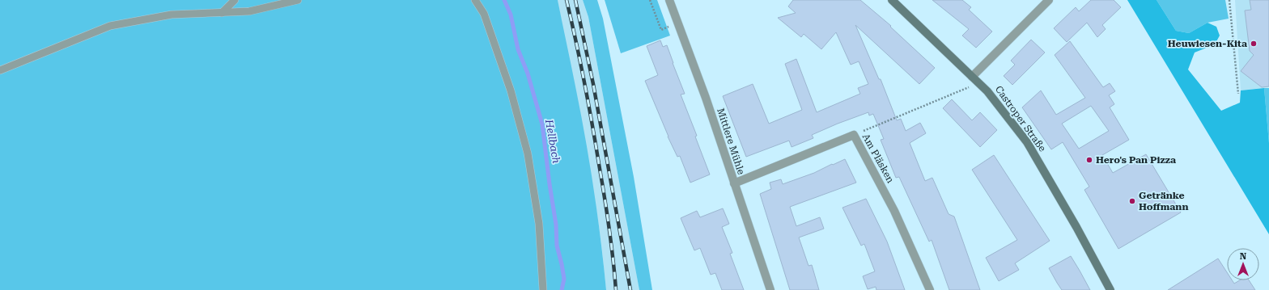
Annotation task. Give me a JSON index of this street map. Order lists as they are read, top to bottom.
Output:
{
  "streets": {
    "main road": ["Castroper Straße"],
    "street": ["Mittlere Mühle", "Am Pläsken"]
  },
  "crossings": [
    ["Mittlere Mühle", "Am Pläsken"]
  ],
  "water": ["Hellbach"],
  "places": ["Heuwiesen-Kita", "Hero's Pan Pizza", "Getränke Hoffmann"],
  "north": "top"
}
